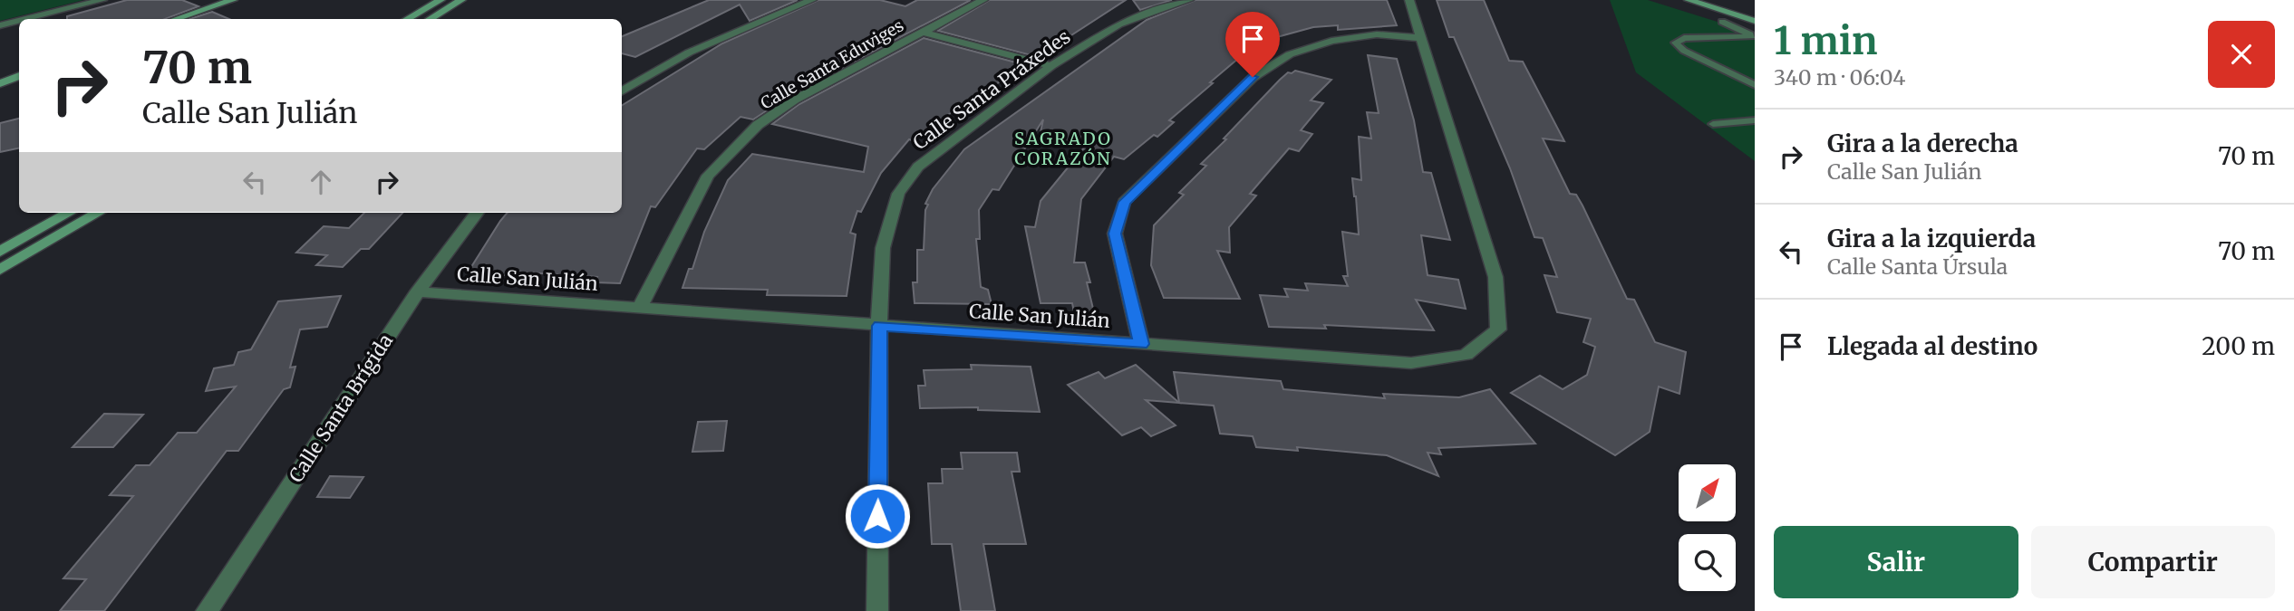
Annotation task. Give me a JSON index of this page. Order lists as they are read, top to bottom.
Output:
{
  "streets": {
    "street": [
      "Calle Santa Eduviges",
      "Calle Santa Práxedes",
      "Calle San Julián",
      "Calle Santa Brígida"
    ]
  },
  "crossings": [
    ["Calle Santa Eduviges", "Calle San Julián"],
    ["Calle Santa Práxedes", "Calle San Julián"],
    ["Calle San Julián", "Calle Santa Brígida"]
  ],
  "districts": ["SAGRADO CORAZÓN"],
  "north": "top right",
  "page": {
    "heading": ["1 min", "340 m · 06:04"],
    "turn": ["70 m", "Calle San Julián"],
    "list": [
      {
        "name": "Gira a la derecha",
        "note": "Calle San Julián",
        "value": "70 m"
      },
      {
        "name": "Gira a la izquierda",
        "note": "Calle Santa Úrsula",
        "value": "70 m"
      },
      {
        "name": "Llegada al destino",
        "value": "200 m"
      }
    ],
    "buttons": ["Salir", "Compartir"]
  }
}
